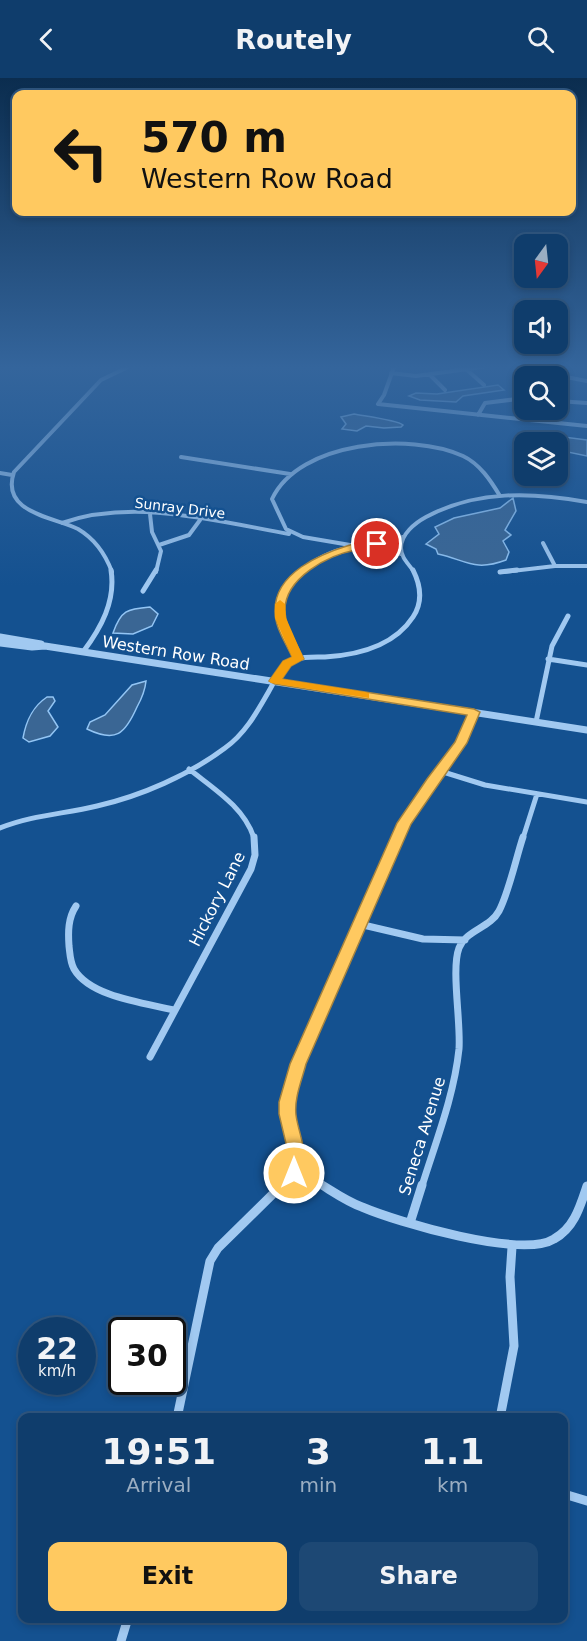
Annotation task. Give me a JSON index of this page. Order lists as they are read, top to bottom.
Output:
{
  "streets": {
    "street": [
      "Sunray Drive",
      "Western Row Road",
      "Hickory Lane",
      "Seneca Avenue"
    ]
  },
  "north": "bottom",
  "page": {
    "header": "Routely",
    "turn": ["570 m", "Western Row Road"],
    "speed": "22 km/h",
    "limit": "30",
    "eta": [
      "19:51",
      "Arrival",
      "3",
      "min",
      "1.1",
      "km"
    ],
    "buttons": ["Exit", "Share"]
  }
}
